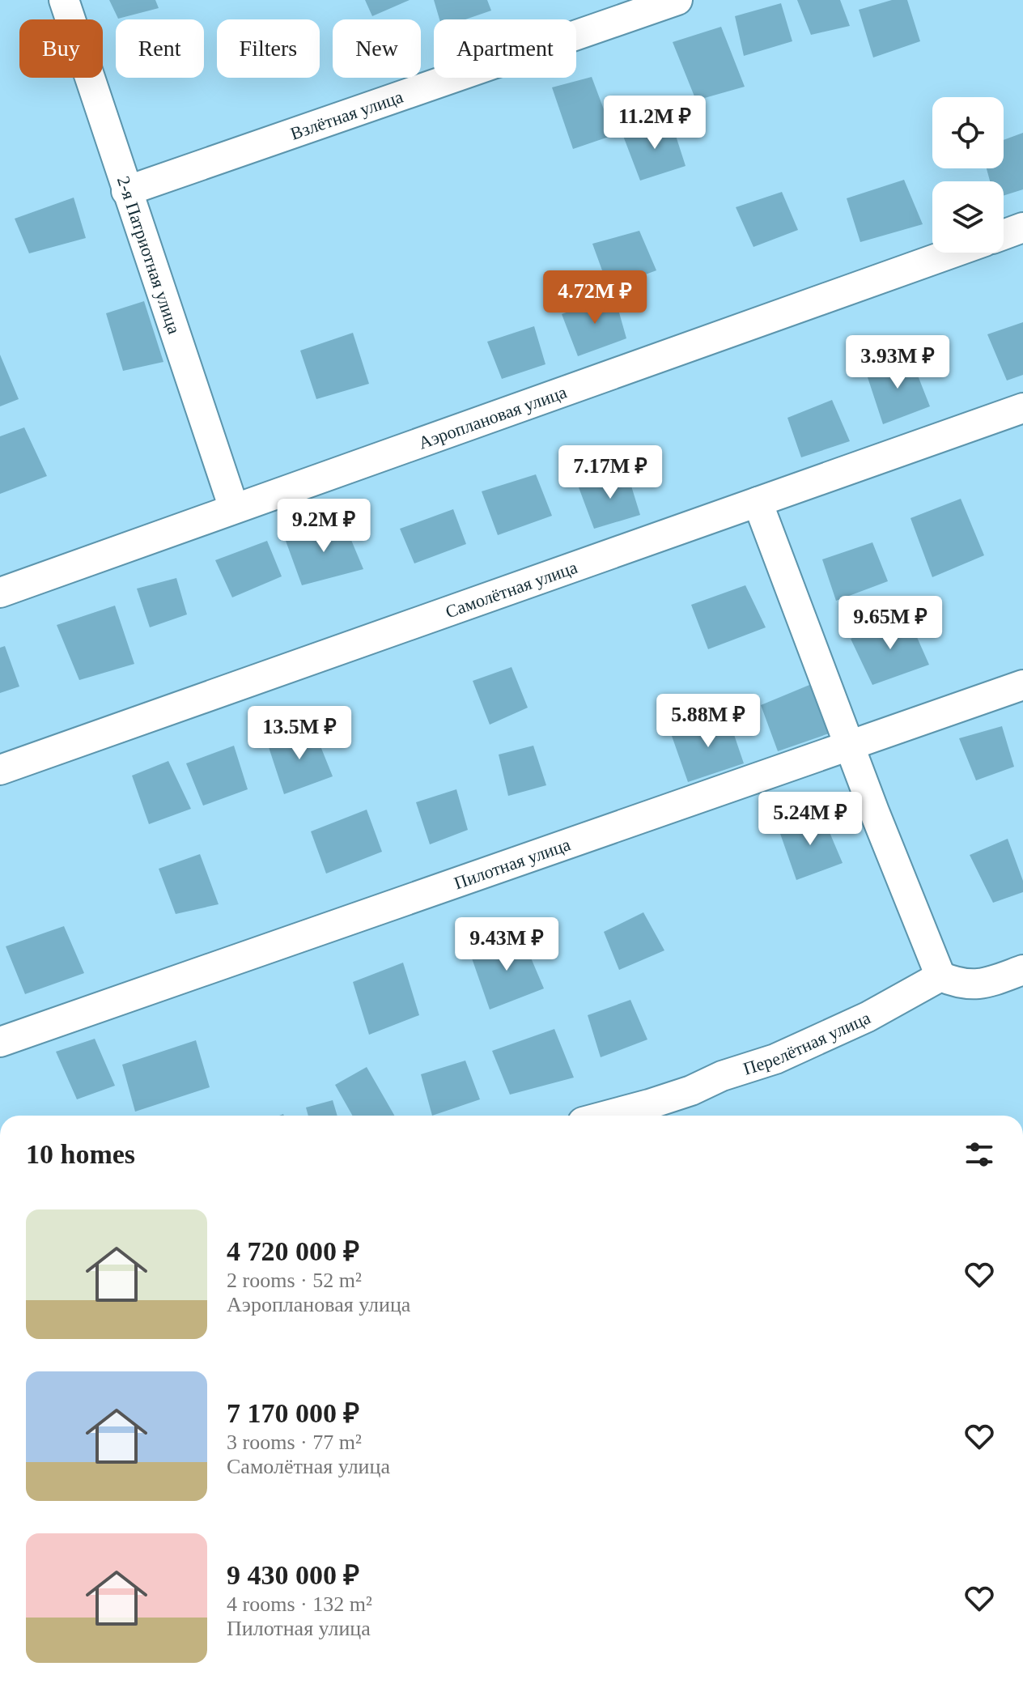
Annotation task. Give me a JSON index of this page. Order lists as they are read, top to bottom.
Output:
{
  "streets": {
    "street": [
      "Взлётная улица",
      "2-я Патриотная улица",
      "Аэроплановая улица",
      "Самолётная улица",
      "Пилотная улица",
      "Перелётная улица"
    ]
  },
  "crossings": [
    ["Взлётная улица", "2-я Патриотная улица"],
    ["2-я Патриотная улица", "Аэроплановая улица"]
  ],
  "page": {
    "chip": [
      "Buy",
      "Rent",
      "Filters",
      "New",
      "Apartment"
    ],
    "price": [
      "11.2M ₽",
      "4.72M ₽",
      "3.93M ₽",
      "7.17M ₽",
      "9.2M ₽",
      "9.65M ₽",
      "5.88M ₽",
      "13.5M ₽",
      "5.24M ₽",
      "9.43M ₽"
    ],
    "heading": "10 homes",
    "list": [
      {
        "name": "4 720 000 ₽",
        "note": "2 rooms · 52 m² · Аэроплановая улица"
      },
      {
        "name": "7 170 000 ₽",
        "note": "3 rooms · 77 m² · Самолётная улица"
      },
      {
        "name": "9 430 000 ₽",
        "note": "4 rooms · 132 m² · Пилотная улица"
      }
    ]
  }
}
